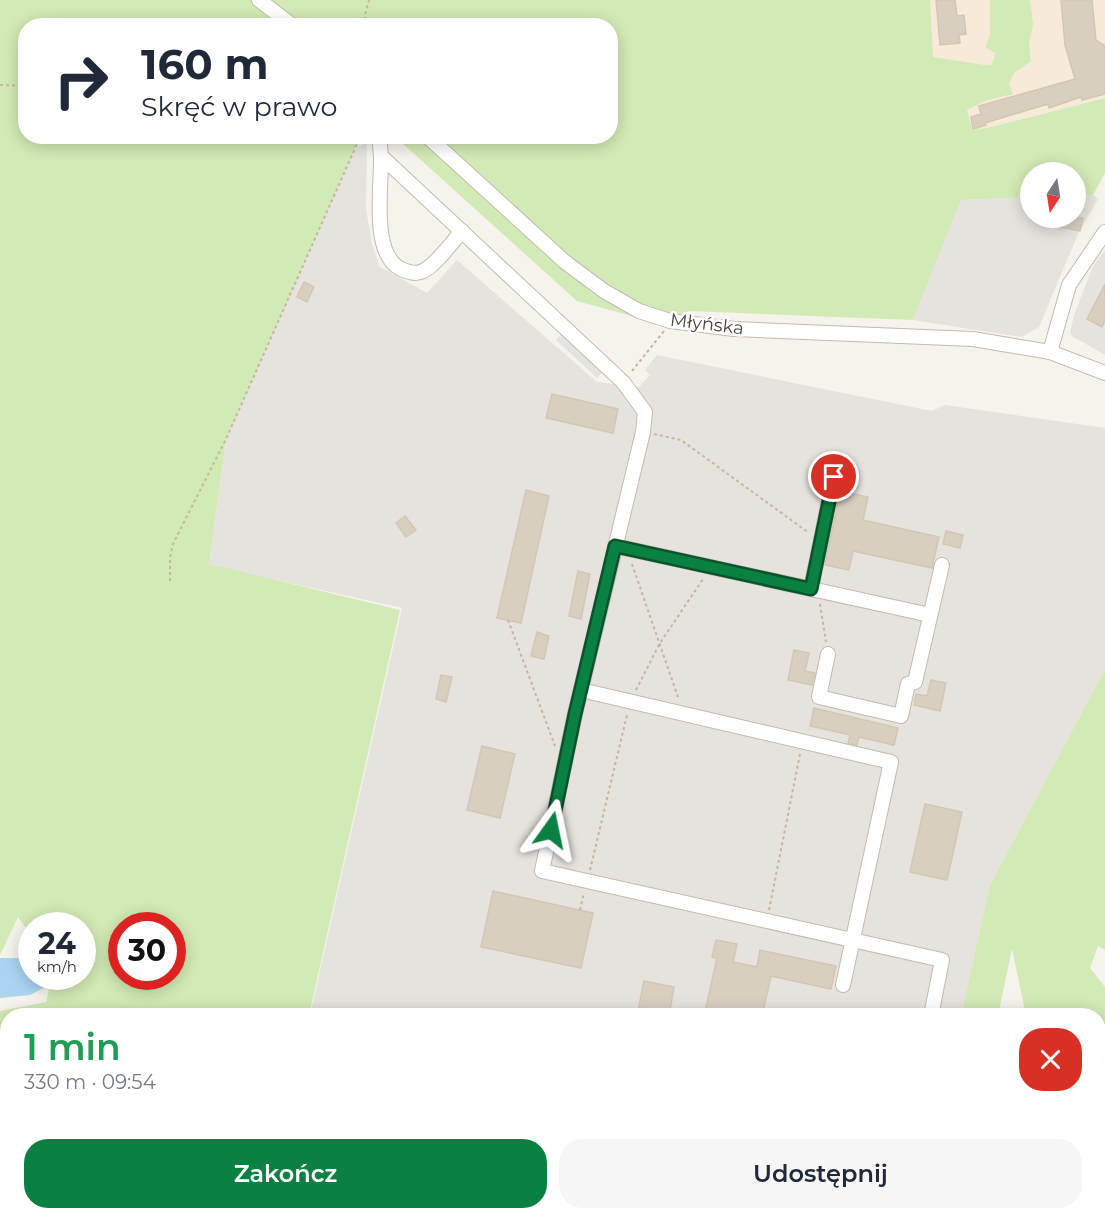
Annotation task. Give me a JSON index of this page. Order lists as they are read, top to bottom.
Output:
{
  "streets": {
    "street": ["Młyńska"]
  },
  "north": "bottom",
  "page": {
    "turn": ["160 m", "Skręć w prawo"],
    "speed": "24 km/h",
    "limit": "30",
    "heading": ["1 min", "330 m · 09:54"],
    "buttons": ["Zakończ", "Udostępnij"]
  }
}
